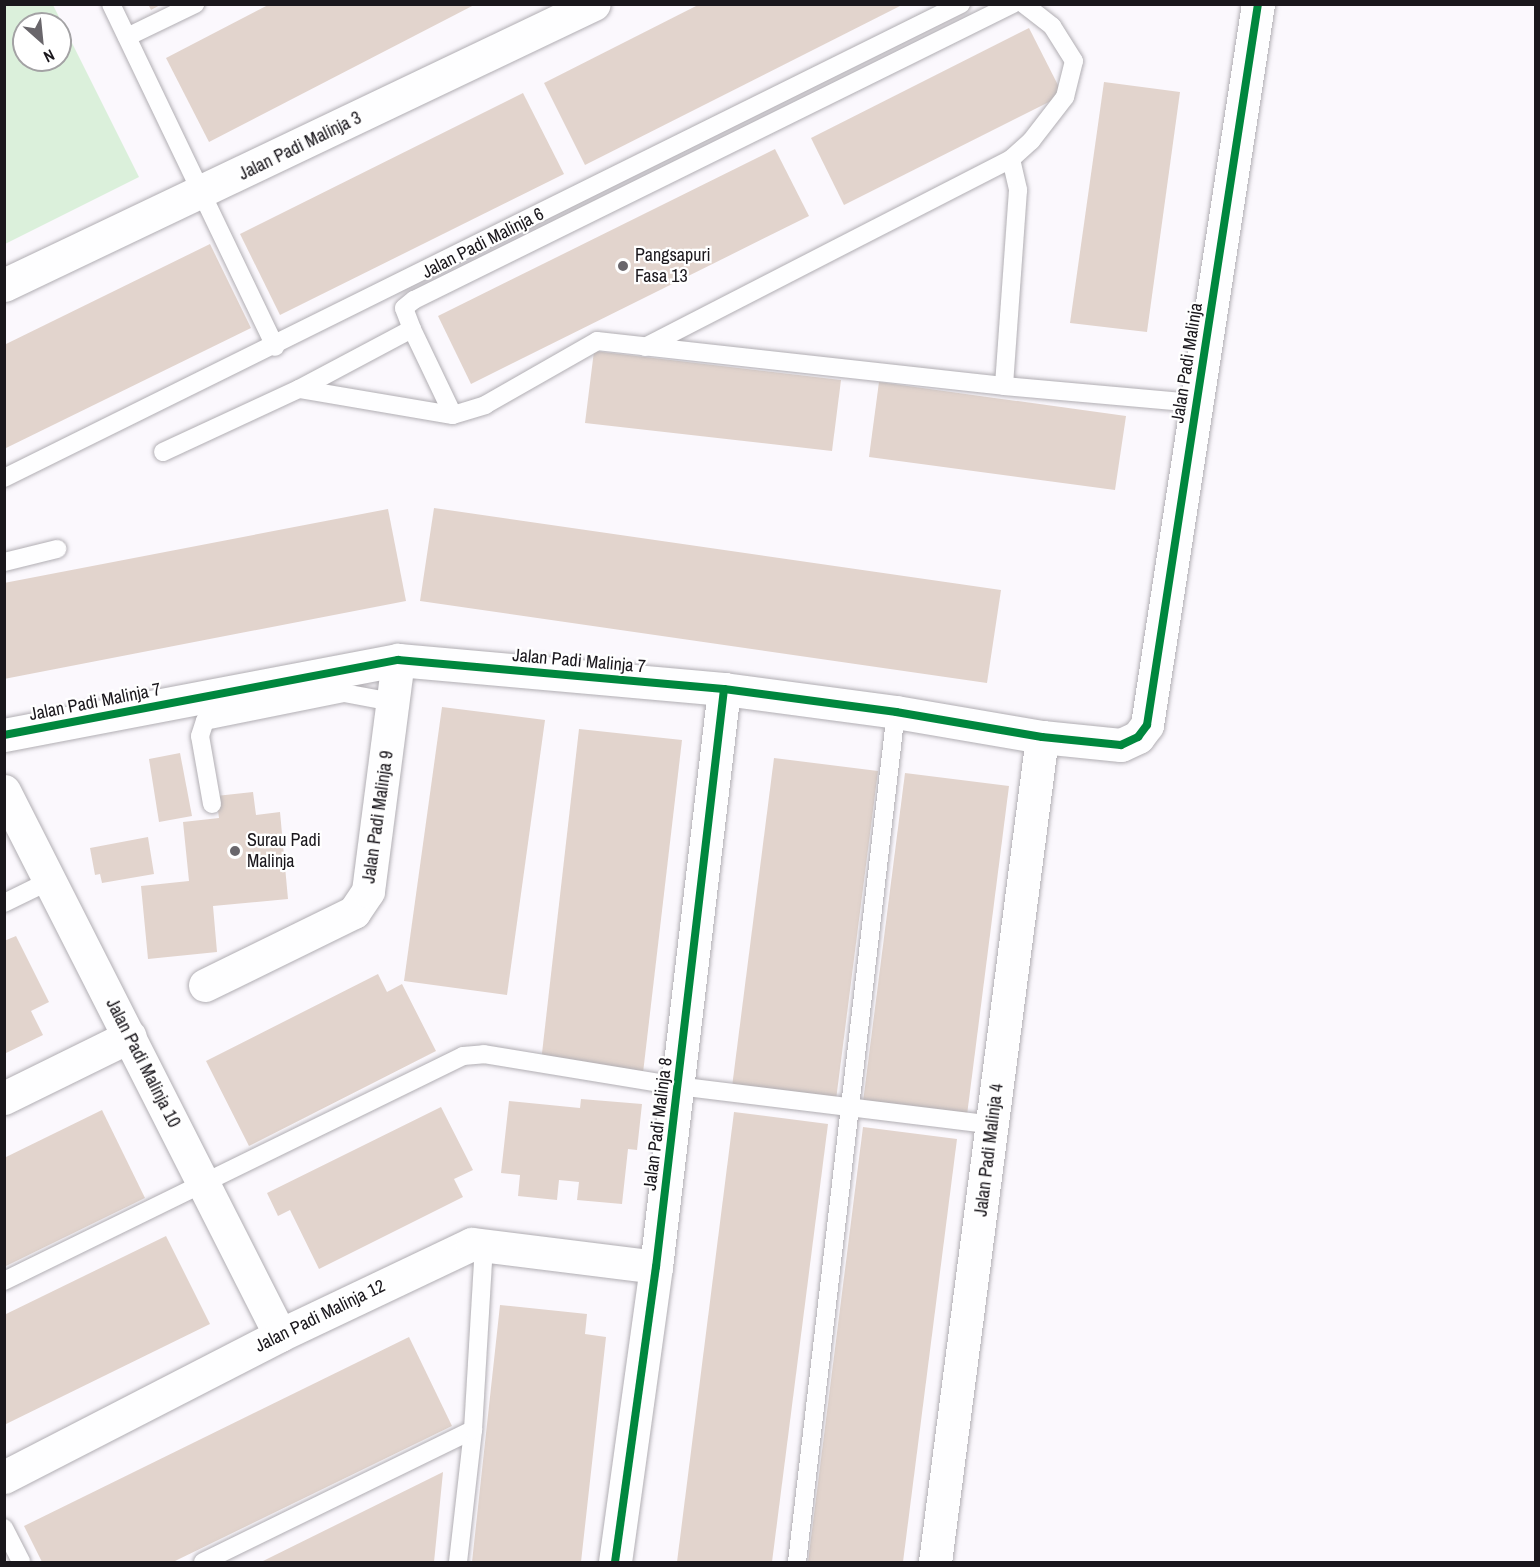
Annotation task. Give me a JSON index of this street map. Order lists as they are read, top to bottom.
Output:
{
  "streets": {
    "street": [
      "Jalan Padi Malinja 3",
      "Jalan Padi Malinja",
      "Jalan Padi Malinja 7",
      "Jalan Padi Malinja 9",
      "Jalan Padi Malinja 10",
      "Jalan Padi Malinja 8",
      "Jalan Padi Malinja 4",
      "Jalan Padi Malinja 12"
    ],
    "lane": ["Jalan Padi Malinja 6"]
  },
  "crossings": [
    ["Jalan Padi Malinja", "Jalan Padi Malinja 7"],
    ["Jalan Padi Malinja 7", "Jalan Padi Malinja 9"],
    ["Jalan Padi Malinja 7", "Jalan Padi Malinja 8"],
    ["Jalan Padi Malinja 7", "Jalan Padi Malinja 4"],
    ["Jalan Padi Malinja 10", "Jalan Padi Malinja 12"],
    ["Jalan Padi Malinja 8", "Jalan Padi Malinja 12"]
  ],
  "places": ["Pangsapuri Fasa 13", "Surau Padi Malinja"],
  "north": "bottom right"
}
